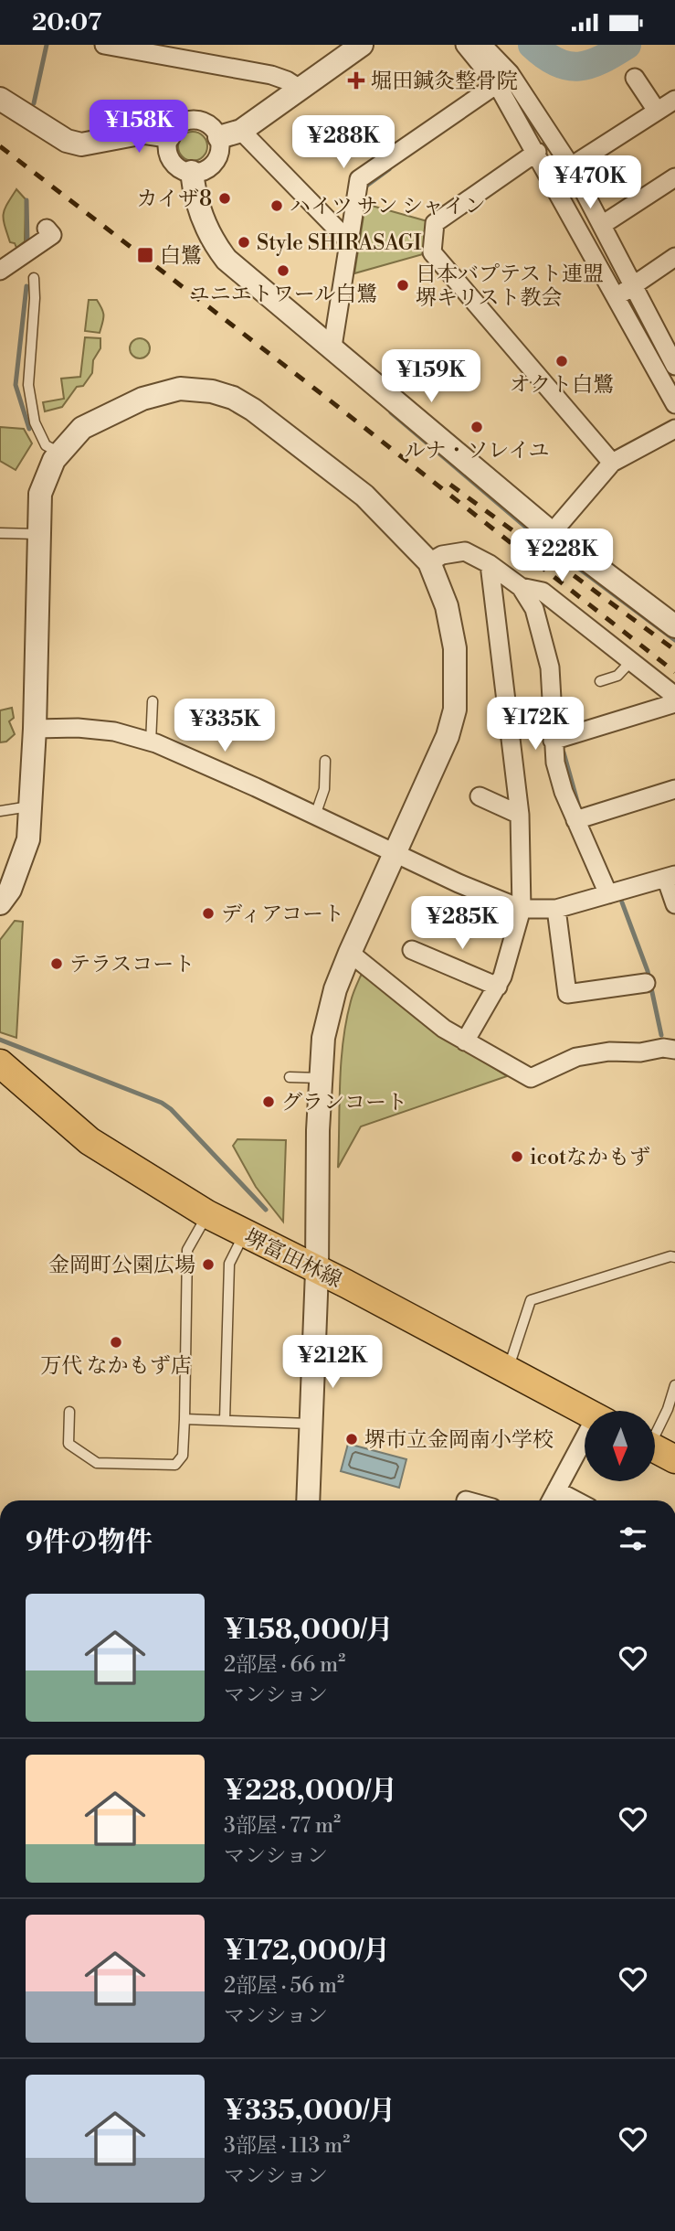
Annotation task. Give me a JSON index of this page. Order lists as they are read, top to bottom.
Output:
{
  "streets": {
    "main road": ["堺富田林線"]
  },
  "places": {
    "health": ["堀田鍼灸整骨院"],
    "other": [
      "カイザ8",
      "ハイツ サン シャイン",
      "Style SHIRASAGI",
      "ユニエトワール白鷺",
      "日本バプテスト連盟 堺キリスト教会",
      "オクト白鷺",
      "ルナ・ソレイユ",
      "ディアコート",
      "テラスコート",
      "グランコート",
      "icotなかもず",
      "金岡町公園広場",
      "万代 なかもず店",
      "堺市立金岡南小学校"
    ],
    "transit": ["白鷺"]
  },
  "north": "bottom",
  "page": {
    "status": "20:07",
    "price": [
      "¥158K",
      "¥288K",
      "¥470K",
      "¥159K",
      "¥228K",
      "¥172K",
      "¥335K",
      "¥285K",
      "¥212K"
    ],
    "heading": "9件の物件",
    "list": [
      {
        "name": "¥158,000/月",
        "note": "2部屋 · 66 m² · マンション"
      },
      {
        "name": "¥228,000/月",
        "note": "3部屋 · 77 m² · マンション"
      },
      {
        "name": "¥172,000/月",
        "note": "2部屋 · 56 m² · マンション"
      },
      {
        "name": "¥335,000/月",
        "note": "3部屋 · 113 m² · マンション"
      }
    ]
  }
}
